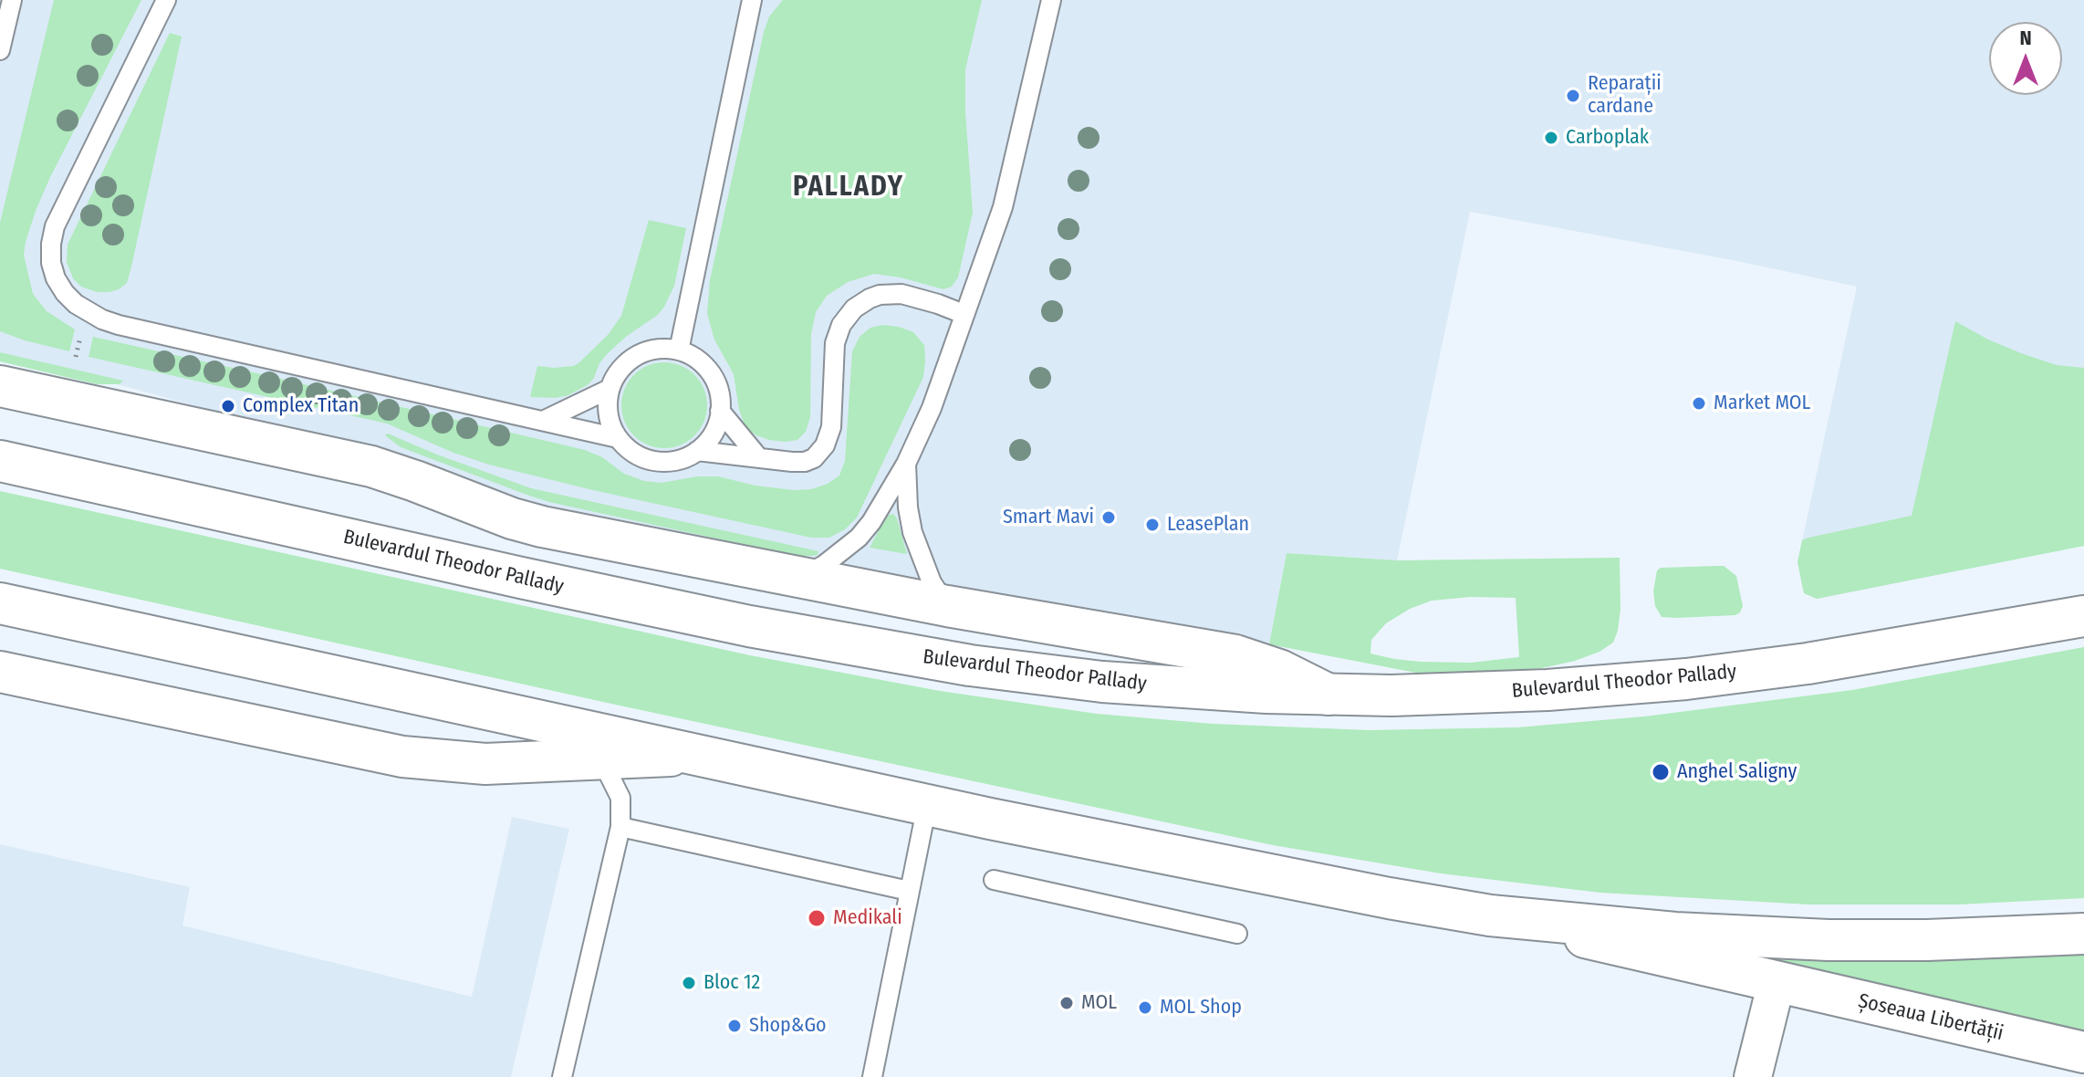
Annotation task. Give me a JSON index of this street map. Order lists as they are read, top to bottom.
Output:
{
  "streets": {
    "main road": ["Bulevardul Theodor Pallady", "Șoseaua Libertății"]
  },
  "districts": ["PALLADY"],
  "places": [
    "Reparații cardane",
    "Carboplak",
    "Market MOL",
    "Complex Titan",
    "Smart Mavi",
    "LeasePlan",
    "Anghel Saligny",
    "Medikali",
    "Bloc 12",
    "MOL",
    "MOL Shop",
    "Shop&Go"
  ],
  "north": "top"
}
